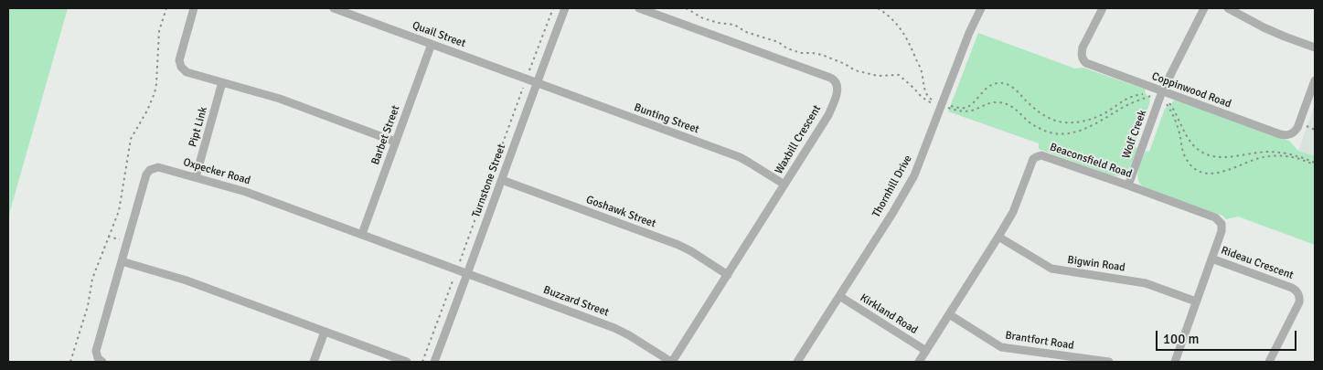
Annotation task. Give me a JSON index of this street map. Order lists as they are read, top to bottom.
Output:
{
  "streets": {
    "street": [
      "Quail Street",
      "Coppinwood Road",
      "Bunting Street",
      "Pipt Link",
      "Wolf Creek",
      "Barbet Street",
      "Waxbill Crescent",
      "Beaconsfield Road",
      "Oxpecker Road",
      "Turnstone Street",
      "Thornhill Drive",
      "Goshawk Street",
      "Rideau Crescent",
      "Bigwin Road",
      "Buzzard Street",
      "Kirkland Road",
      "Brantfort Road"
    ]
  },
  "crossings": [
    ["Quail Street", "Bunting Street"],
    ["Quail Street", "Barbet Street"],
    ["Quail Street", "Turnstone Street"],
    ["Coppinwood Road", "Wolf Creek"],
    ["Bunting Street", "Waxbill Crescent"],
    ["Bunting Street", "Turnstone Street"],
    ["Pipt Link", "Oxpecker Road"],
    ["Wolf Creek", "Beaconsfield Road"],
    ["Barbet Street", "Oxpecker Road"],
    ["Waxbill Crescent", "Goshawk Street"],
    ["Waxbill Crescent", "Buzzard Street"],
    ["Beaconsfield Road", "Rideau Crescent"],
    ["Beaconsfield Road", "Bigwin Road"],
    ["Beaconsfield Road", "Kirkland Road"],
    ["Beaconsfield Road", "Brantfort Road"],
    ["Oxpecker Road", "Turnstone Street"],
    ["Oxpecker Road", "Buzzard Street"],
    ["Turnstone Street", "Goshawk Street"],
    ["Turnstone Street", "Buzzard Street"],
    ["Thornhill Drive", "Kirkland Road"]
  ],
  "scale_bar": "100 m"
}
